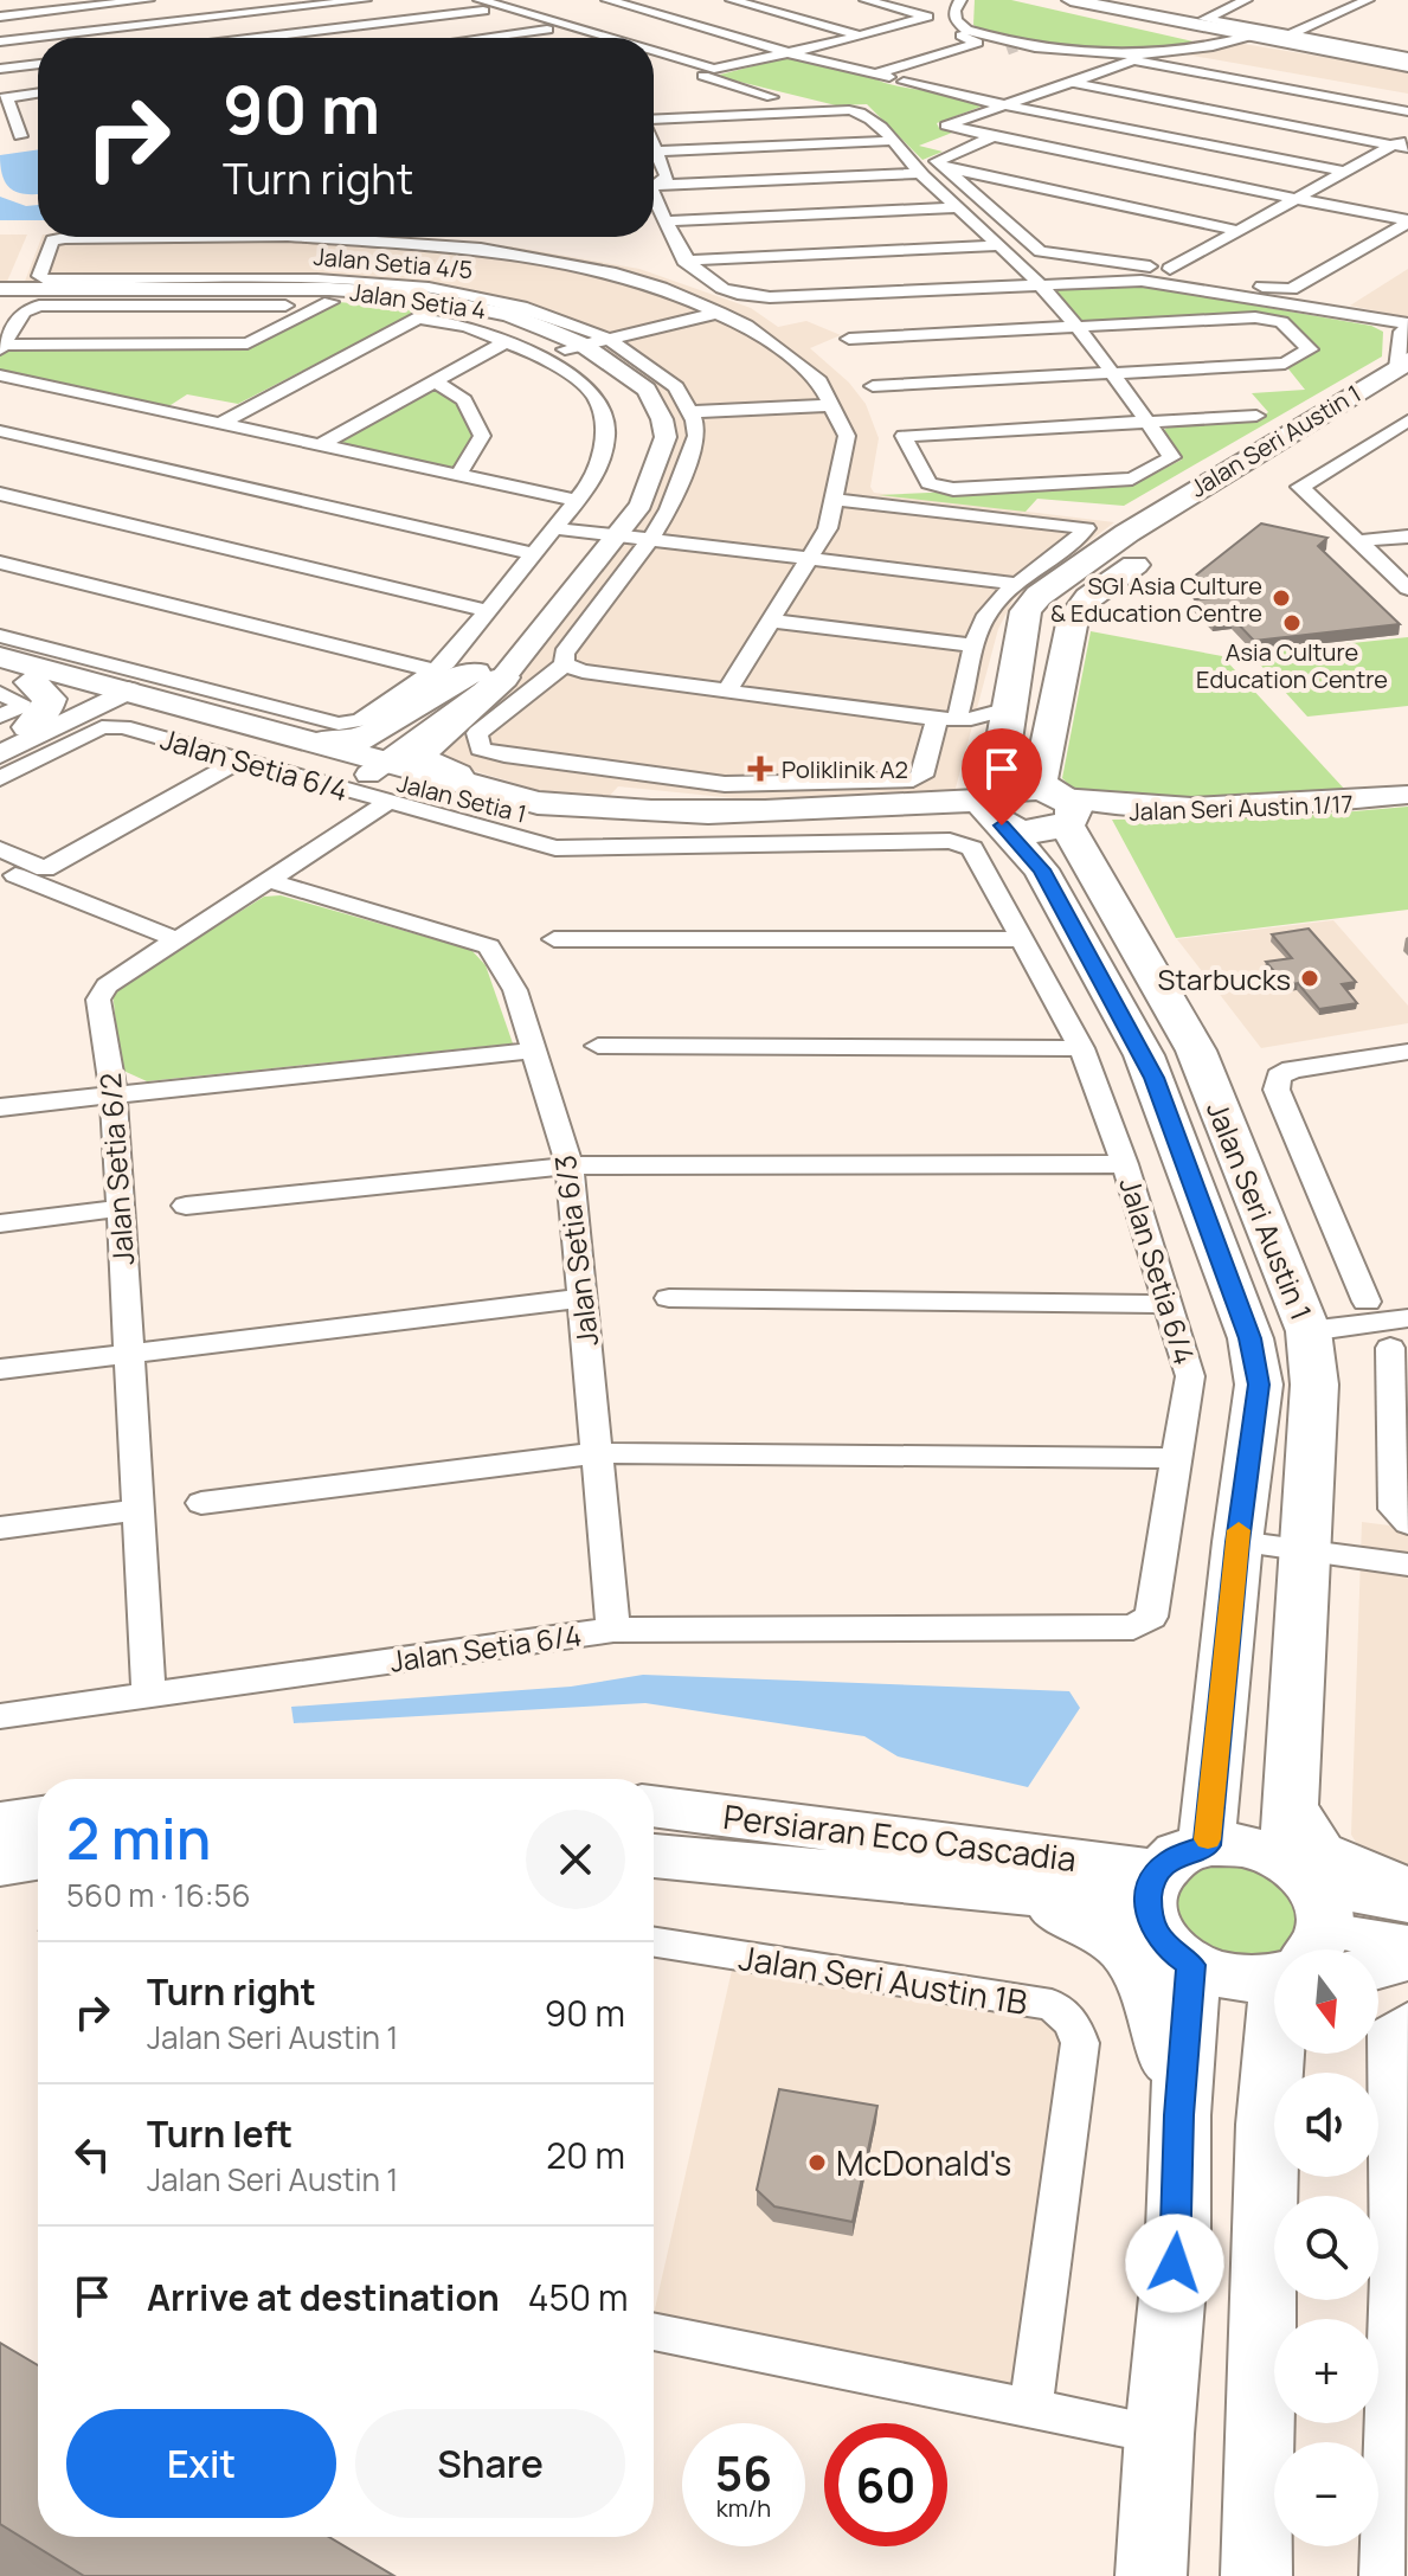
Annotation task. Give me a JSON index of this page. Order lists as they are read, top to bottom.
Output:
{
  "streets": {
    "main road": ["Jalan Seri Austin 1", "Jalan Setia 1", "Persiaran Eco Cascadia"],
    "street": [
      "Jalan Setia 4/5",
      "Jalan Setia 4",
      "Jalan Setia 6/4",
      "Jalan Seri Austin 1/17",
      "Jalan Setia 6/2",
      "Jalan Setia 6/3",
      "Jalan Seri Austin 1B"
    ]
  },
  "crossings": [
    ["Jalan Setia 4/5", "Jalan Setia 4"],
    ["Jalan Setia 4", "Jalan Setia 6/4"],
    ["Jalan Setia 4", "Jalan Setia 1"],
    ["Jalan Setia 4", "Jalan Setia 6/2"],
    ["Jalan Seri Austin 1", "Jalan Setia 1"],
    ["Jalan Seri Austin 1", "Jalan Seri Austin 1/17"],
    ["Jalan Setia 6/4", "Jalan Setia 1"],
    ["Jalan Setia 6/4", "Jalan Setia 6/2"],
    ["Jalan Setia 6/4", "Jalan Setia 6/3"],
    ["Jalan Setia 1", "Jalan Setia 6/2"],
    ["Jalan Setia 6/2", "Jalan Setia 6/3"]
  ],
  "places": {
    "other": [
      "SGI Asia Culture & Education Centre",
      "Asia Culture Education Centre",
      "Starbucks",
      "McDonald's"
    ],
    "health": ["Poliklinik A2"]
  },
  "north": "bottom",
  "page": {
    "turn": ["90 m", "Turn right"],
    "heading": ["2 min", "560 m · 16:56"],
    "list": [
      {
        "name": "Turn right",
        "note": "Jalan Seri Austin 1",
        "value": "90 m"
      },
      {
        "name": "Turn left",
        "note": "Jalan Seri Austin 1",
        "value": "20 m"
      },
      {
        "name": "Arrive at destination",
        "value": "450 m"
      }
    ],
    "map_buttons": ["+", "−"],
    "buttons": ["Exit", "Share"],
    "speed": "56 km/h",
    "limit": "60"
  }
}
